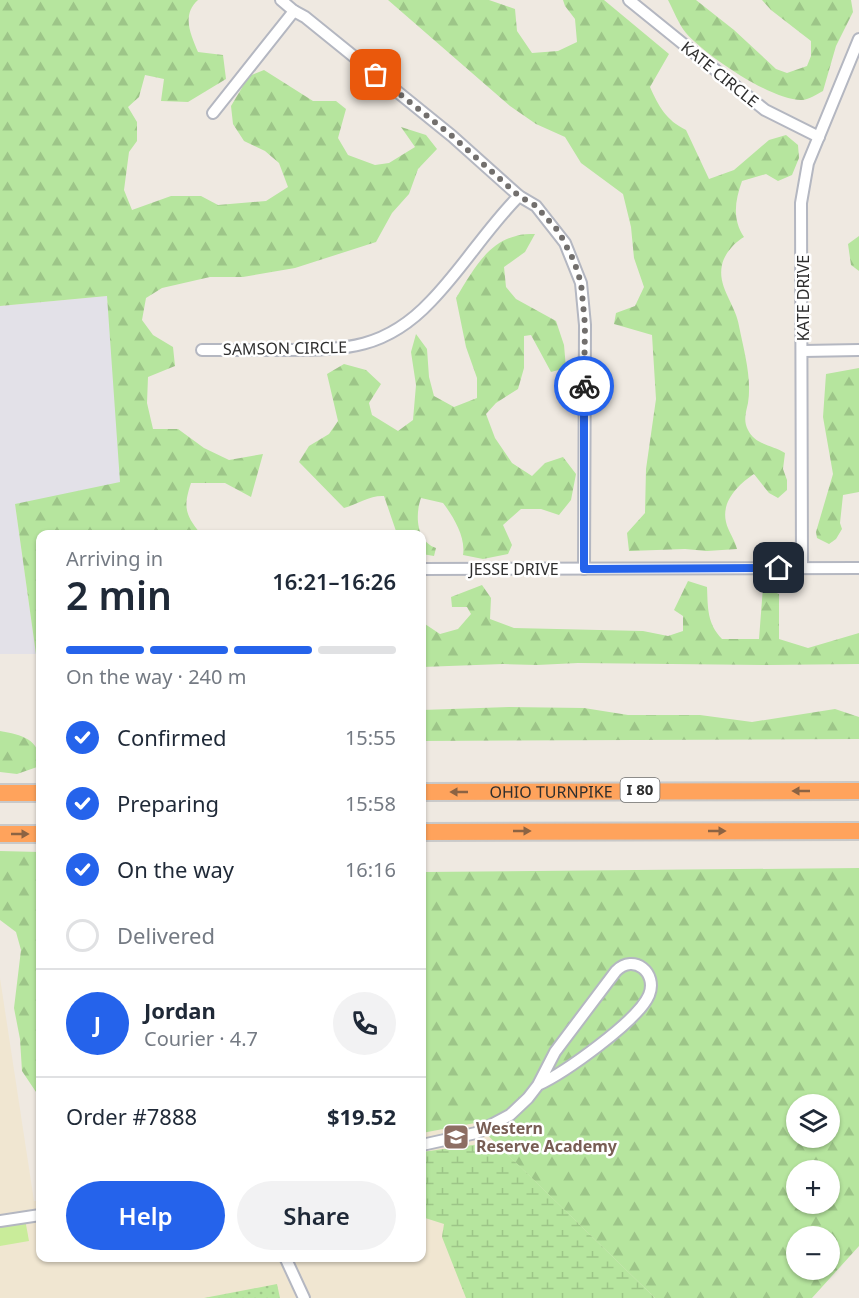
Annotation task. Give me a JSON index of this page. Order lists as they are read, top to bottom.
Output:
{
  "streets": {
    "highway": ["I 80", "OHIO TURNPIKE"],
    "street": [
      "KATE CIRCLE",
      "KATE DRIVE",
      "SAMSON CIRCLE",
      "JESSE DRIVE"
    ]
  },
  "crossings": [
    ["KATE CIRCLE", "KATE DRIVE"],
    ["KATE DRIVE", "JESSE DRIVE"]
  ],
  "places": {
    "school or university": ["Western Reserve Academy"]
  },
  "page": {
    "heading": ["2 min", "Arriving in", "16:21–16:26"],
    "panel": [
      "Jordan",
      "Courier · 4.7",
      "Order #7888",
      "$19.52"
    ],
    "bar": "On the way · 240 m",
    "list": [
      ["Confirmed", "15:55"],
      ["Preparing", "15:58"],
      ["On the way", "16:16"],
      "Delivered"
    ],
    "round": "J",
    "map_buttons": ["+", "−"],
    "buttons": ["Help", "Share"]
  }
}
